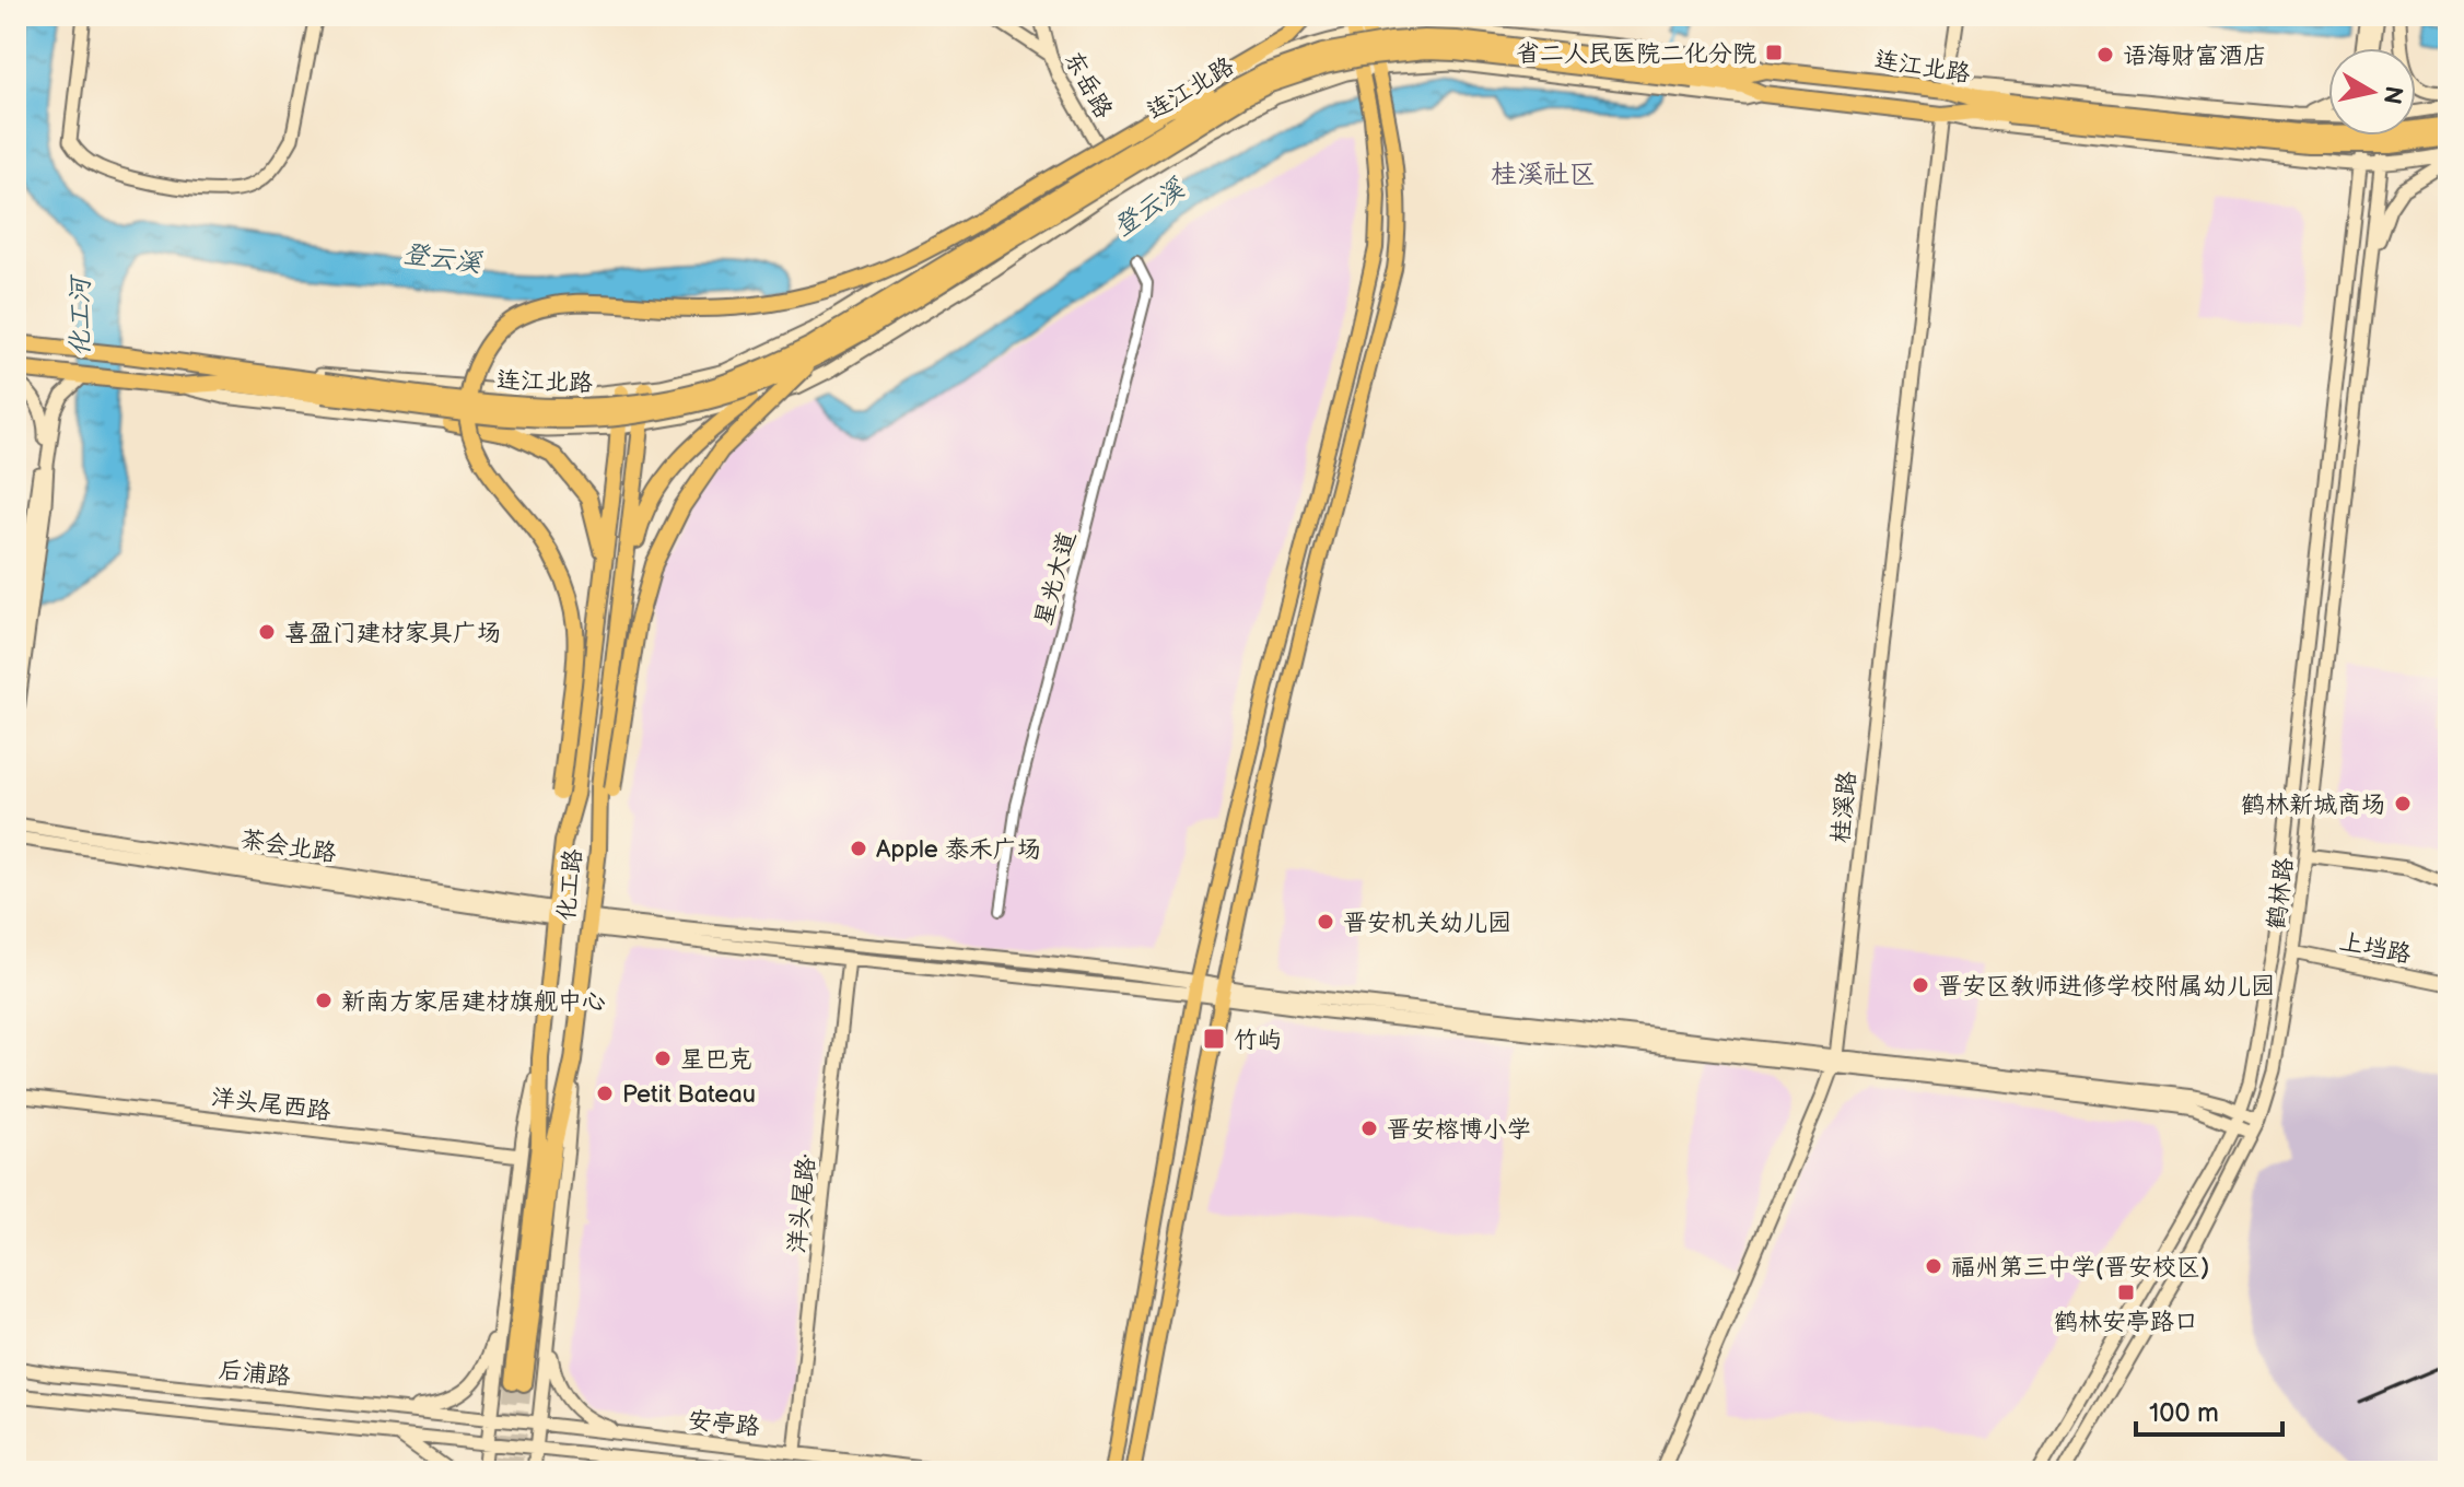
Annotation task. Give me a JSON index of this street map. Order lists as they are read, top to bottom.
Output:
{
  "streets": {
    "highway": ["连江北路", "化工路"],
    "main road": [
      "东岳路",
      "桂溪路",
      "茶会北路",
      "鹤林路",
      "上垱路",
      "洋头尾西路",
      "洋头尾路·",
      "后浦路",
      "安亭路"
    ],
    "street": ["星光大道"]
  },
  "crossings": [
    ["连江北路", "桂溪路"],
    ["茶会北路", "化工路"],
    ["鹤林路", "上垱路"],
    ["洋头尾路·", "安亭路"],
    ["后浦路", "安亭路"]
  ],
  "districts": ["桂溪社区"],
  "water": ["登云溪", "化工河"],
  "places": {
    "transit": ["省二人民医院二化分院", "竹屿", "鹤林安亭路口"],
    "other": [
      "语海财富酒店",
      "喜盈门建材家具广场",
      "鹤林新城商场",
      "Apple 泰禾广场",
      "晋安机关幼儿园",
      "晋安区教师进修学校附属幼儿园",
      "新南方家居建材旗舰中心",
      "星巴克",
      "Petit Bateau",
      "晋安榕博小学",
      "福州第三中学(晋安校区)"
    ]
  },
  "scale_bar": "100 m",
  "north": "right"
}
